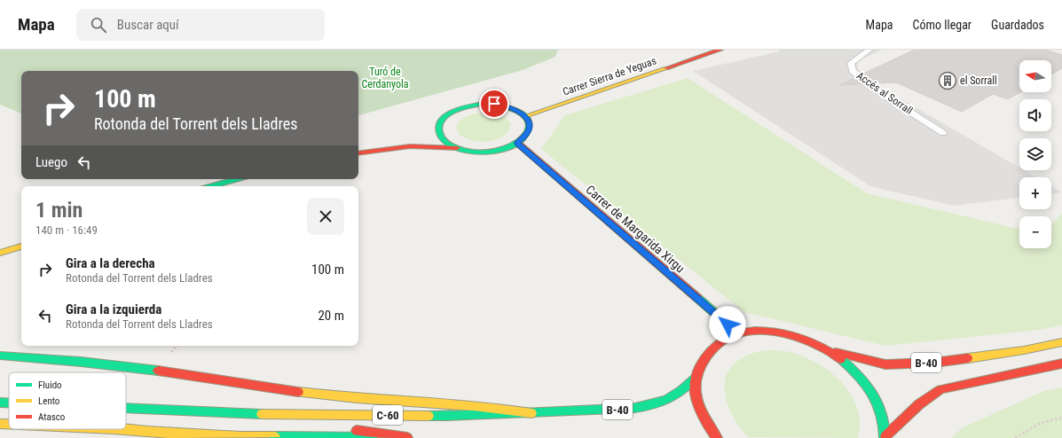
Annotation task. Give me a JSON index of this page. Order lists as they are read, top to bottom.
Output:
{
  "streets": {
    "main road": [
      "Carrer Sierra de Yeguas",
      "Carrer de Margarida Xirgu",
      "B-40",
      "C-60"
    ],
    "lane": ["Accés al Sorrall"]
  },
  "crossings": [
    ["Carrer de Margarida Xirgu", "B-40"],
    ["B-40", "C-60"]
  ],
  "parks": ["Turó de Cerdanyola"],
  "places": {
    "building": ["el Sorrall"]
  },
  "legend": ["Fluido", "Lento", "Atasco"],
  "north": "left",
  "page": {
    "header": "Mapa",
    "search": "Buscar aquí",
    "nav": ["Mapa", "Cómo llegar", "Guardados"],
    "map_buttons": ["+", "−"],
    "turn": ["100 m", "Rotonda del Torrent dels Lladres"],
    "then": "Luego",
    "heading": ["1 min", "140 m · 16:49"],
    "list": [
      {
        "name": "Gira a la derecha",
        "note": "Rotonda del Torrent dels Lladres",
        "value": "100 m"
      },
      {
        "name": "Gira a la izquierda",
        "note": "Rotonda del Torrent dels Lladres",
        "value": "20 m"
      }
    ]
  }
}
